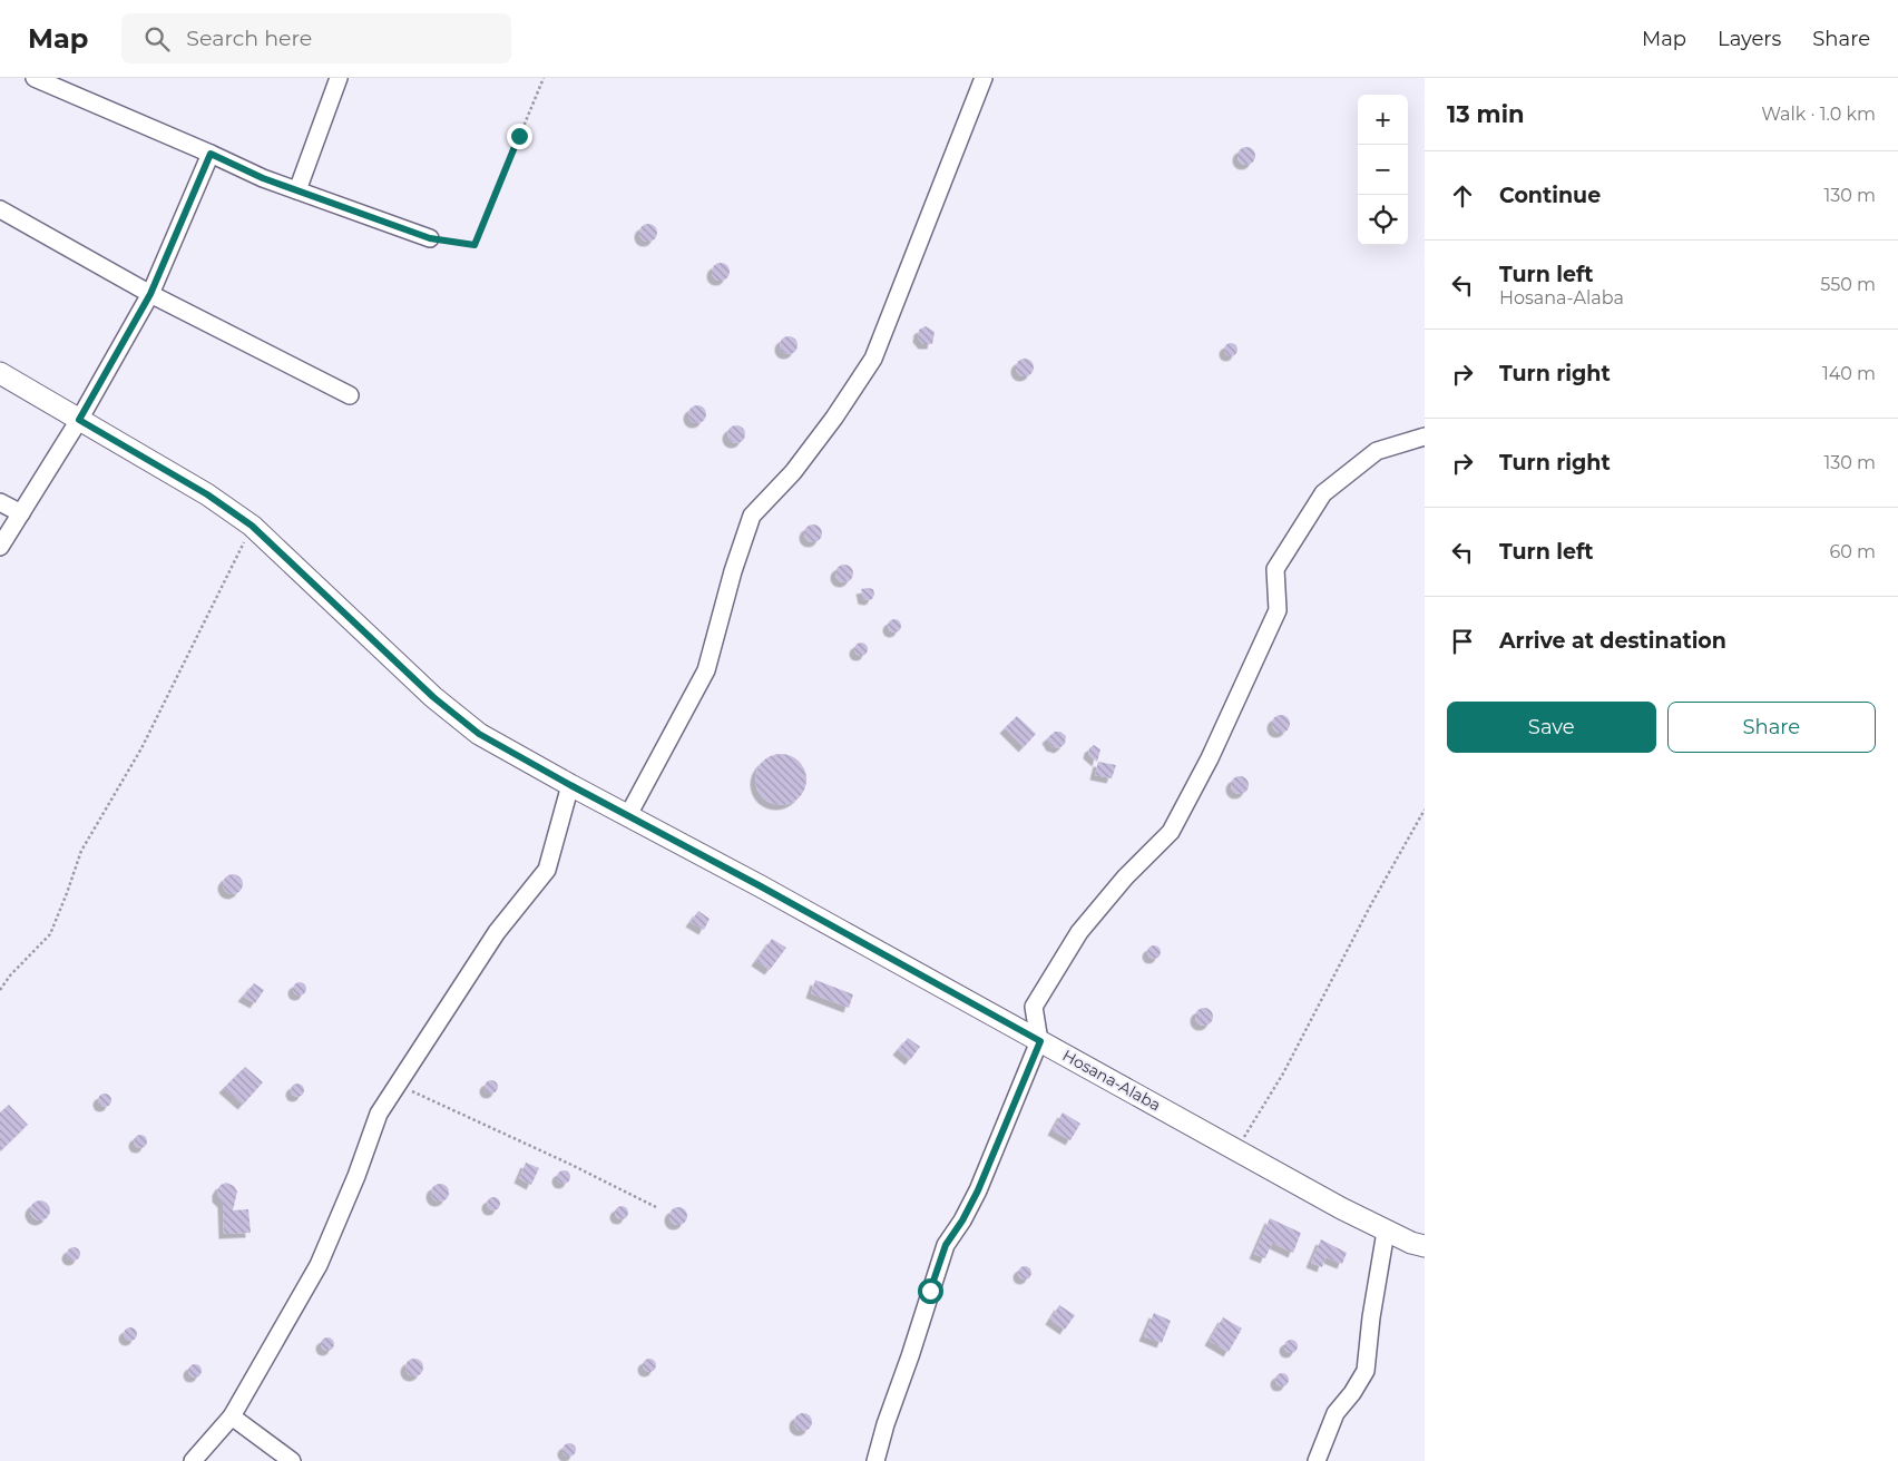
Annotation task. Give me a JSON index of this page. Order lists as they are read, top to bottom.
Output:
{
  "streets": {
    "main road": ["Hosana-Alaba"]
  },
  "page": {
    "header": "Map",
    "search": "Search here",
    "nav": ["Map", "Layers", "Share"],
    "heading": ["13 min", "Walk · 1.0 km"],
    "map_buttons": ["+", "−"],
    "list": [
      ["Continue", "130 m"],
      ["Turn left", "Hosana-Alaba", "550 m"],
      ["Turn right", "140 m"],
      ["Turn right", "130 m"],
      ["Turn left", "60 m"],
      "Arrive at destination"
    ],
    "buttons": ["Save", "Share"]
  }
}
